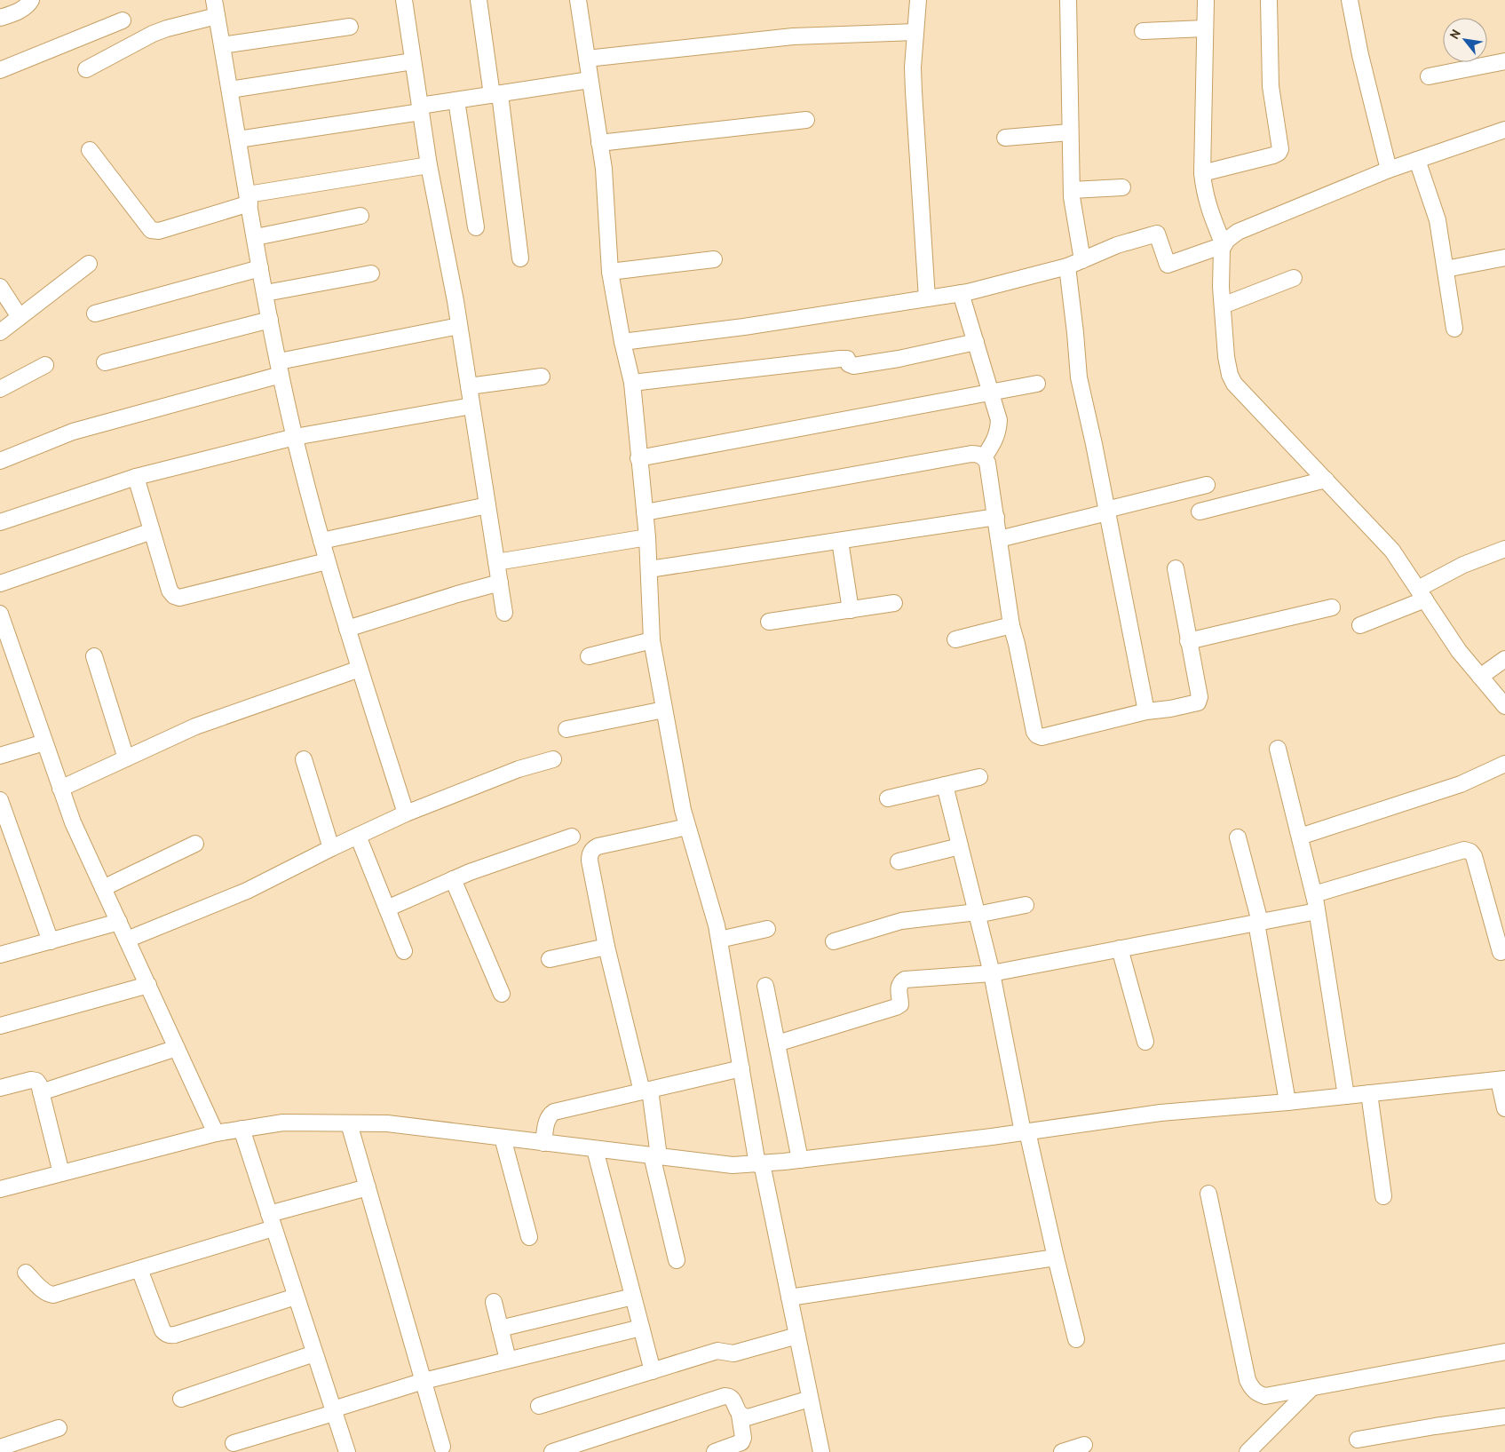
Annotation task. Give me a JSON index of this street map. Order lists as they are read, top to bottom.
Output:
{
  "north": "top left"
}
